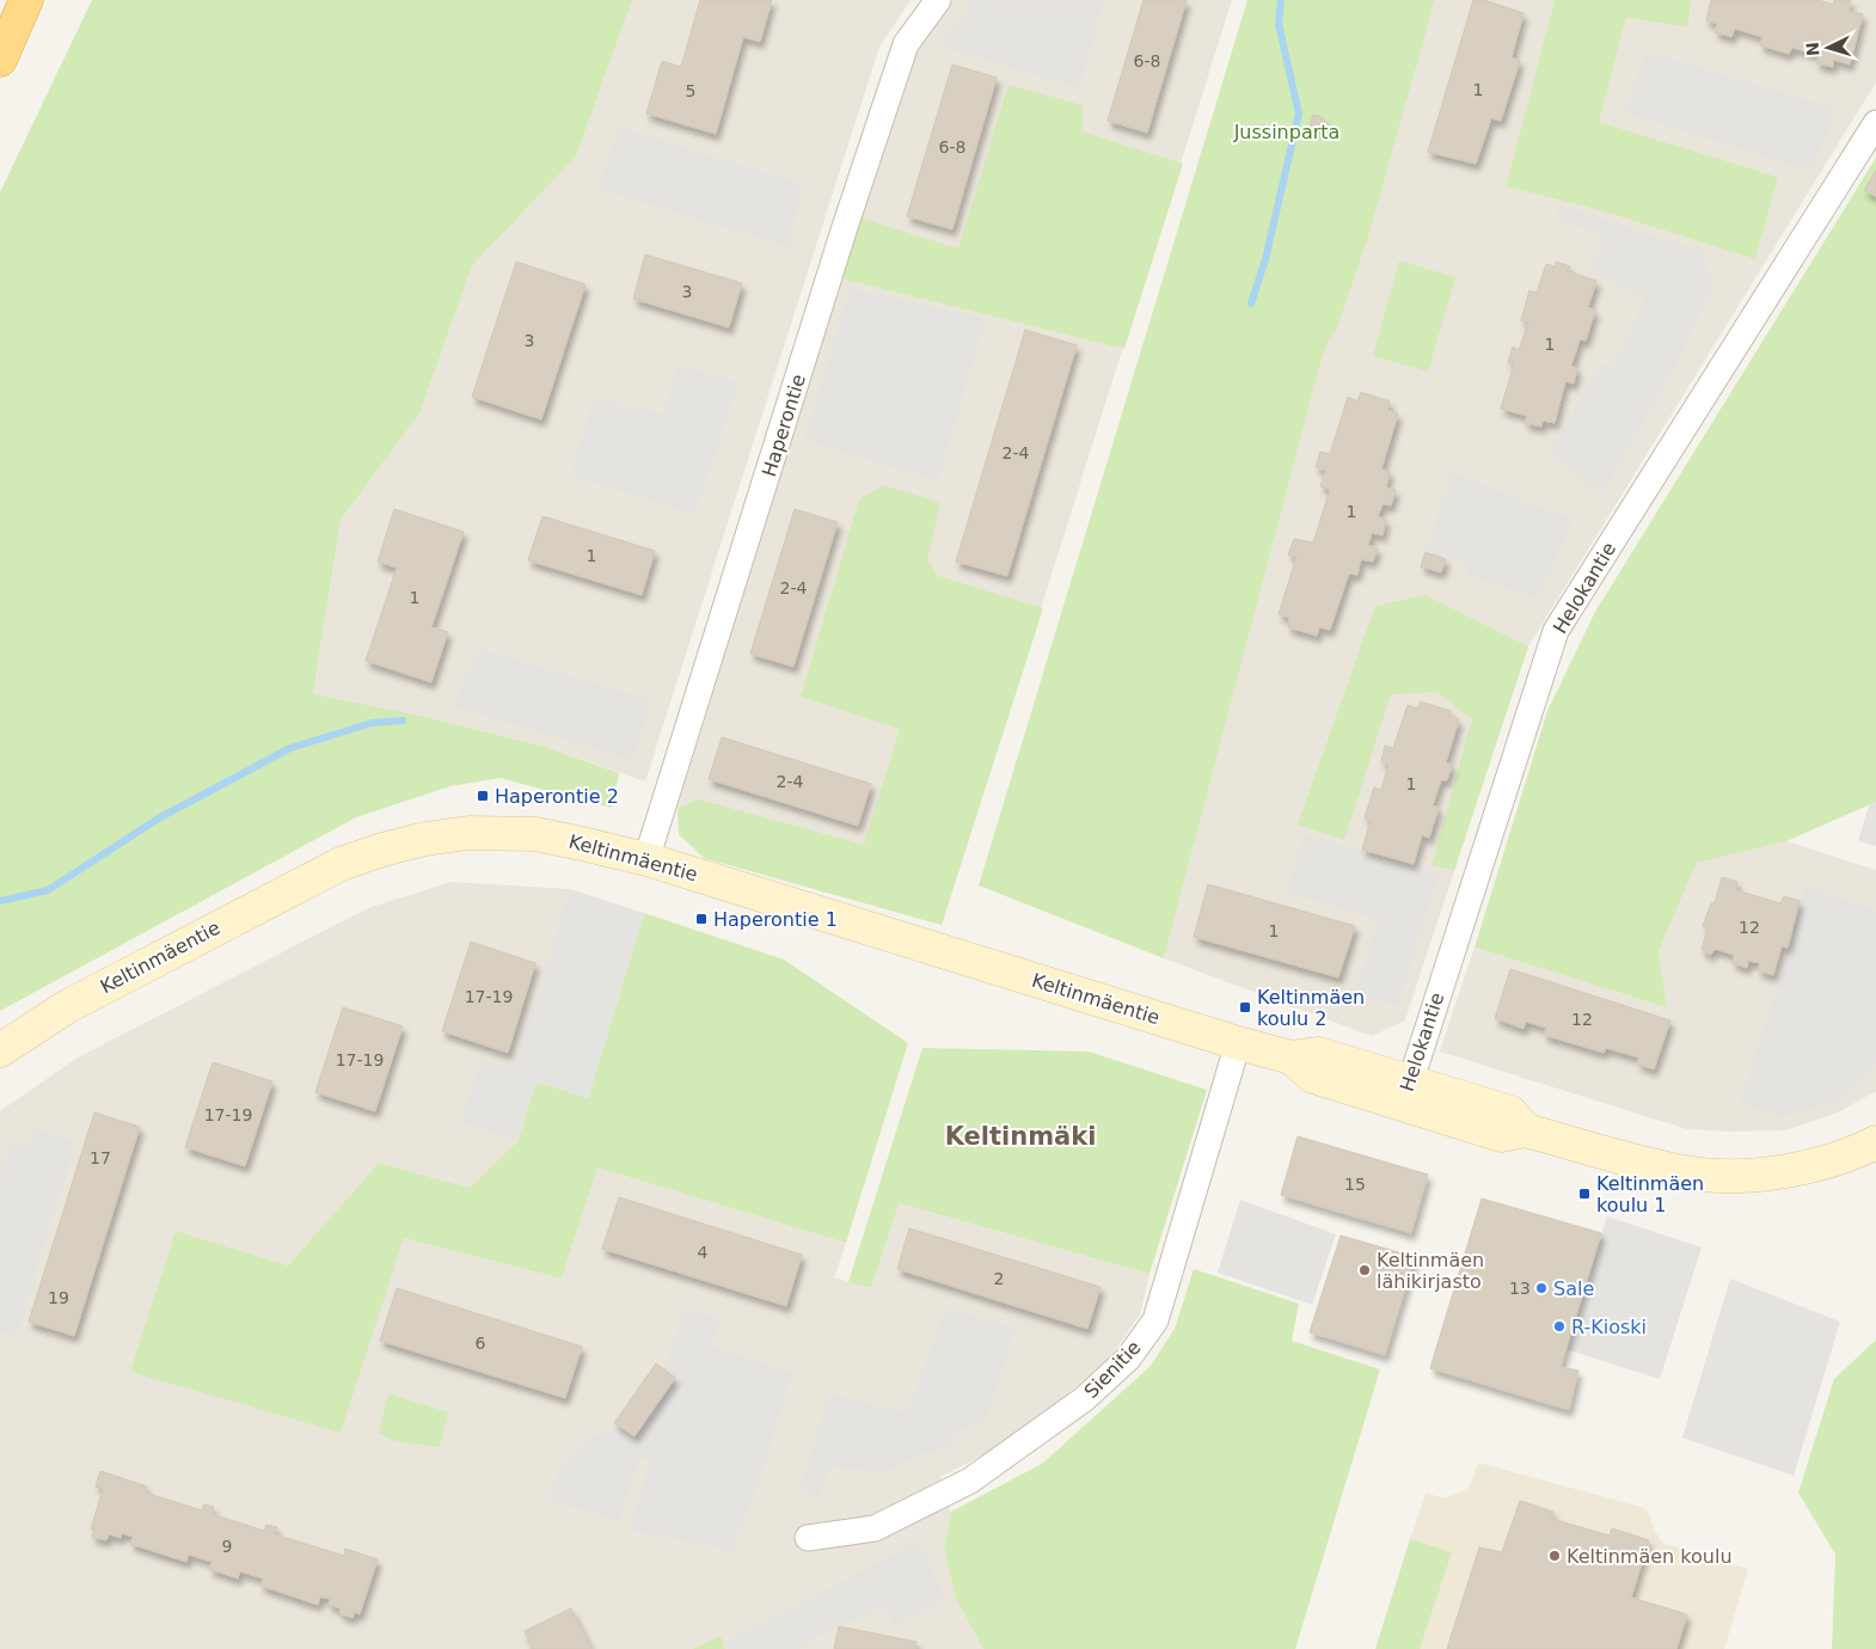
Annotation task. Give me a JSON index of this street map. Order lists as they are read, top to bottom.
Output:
{
  "streets": {
    "main road": ["Keltinmäentie"],
    "street": ["Haperontie", "Helokantie", "Sienitie"]
  },
  "crossings": [
    ["Haperontie", "Keltinmäentie"],
    ["Helokantie", "Keltinmäentie"],
    ["Keltinmäentie", "Sienitie"]
  ],
  "districts": ["Keltinmäki"],
  "parks": ["Jussinparta"],
  "places": {
    "transit": [
      "Haperontie 2",
      "Haperontie 1",
      "Keltinmäen koulu 2",
      "Keltinmäen koulu 1"
    ],
    "other": [
      "Keltinmäen lähikirjasto",
      "Sale",
      "R-Kioski",
      "Keltinmäen koulu"
    ]
  },
  "house_numbers": [
    "6-8",
    "1",
    "5",
    "6-8",
    "3",
    "3",
    "1",
    "2-4",
    "1",
    "1",
    "2-4",
    "1",
    "2-4",
    "1",
    "12",
    "1",
    "17-19",
    "12",
    "17-19",
    "17-19",
    "17",
    "15",
    "4",
    "2",
    "13",
    "19",
    "6",
    "9"
  ],
  "north": "left"
}
